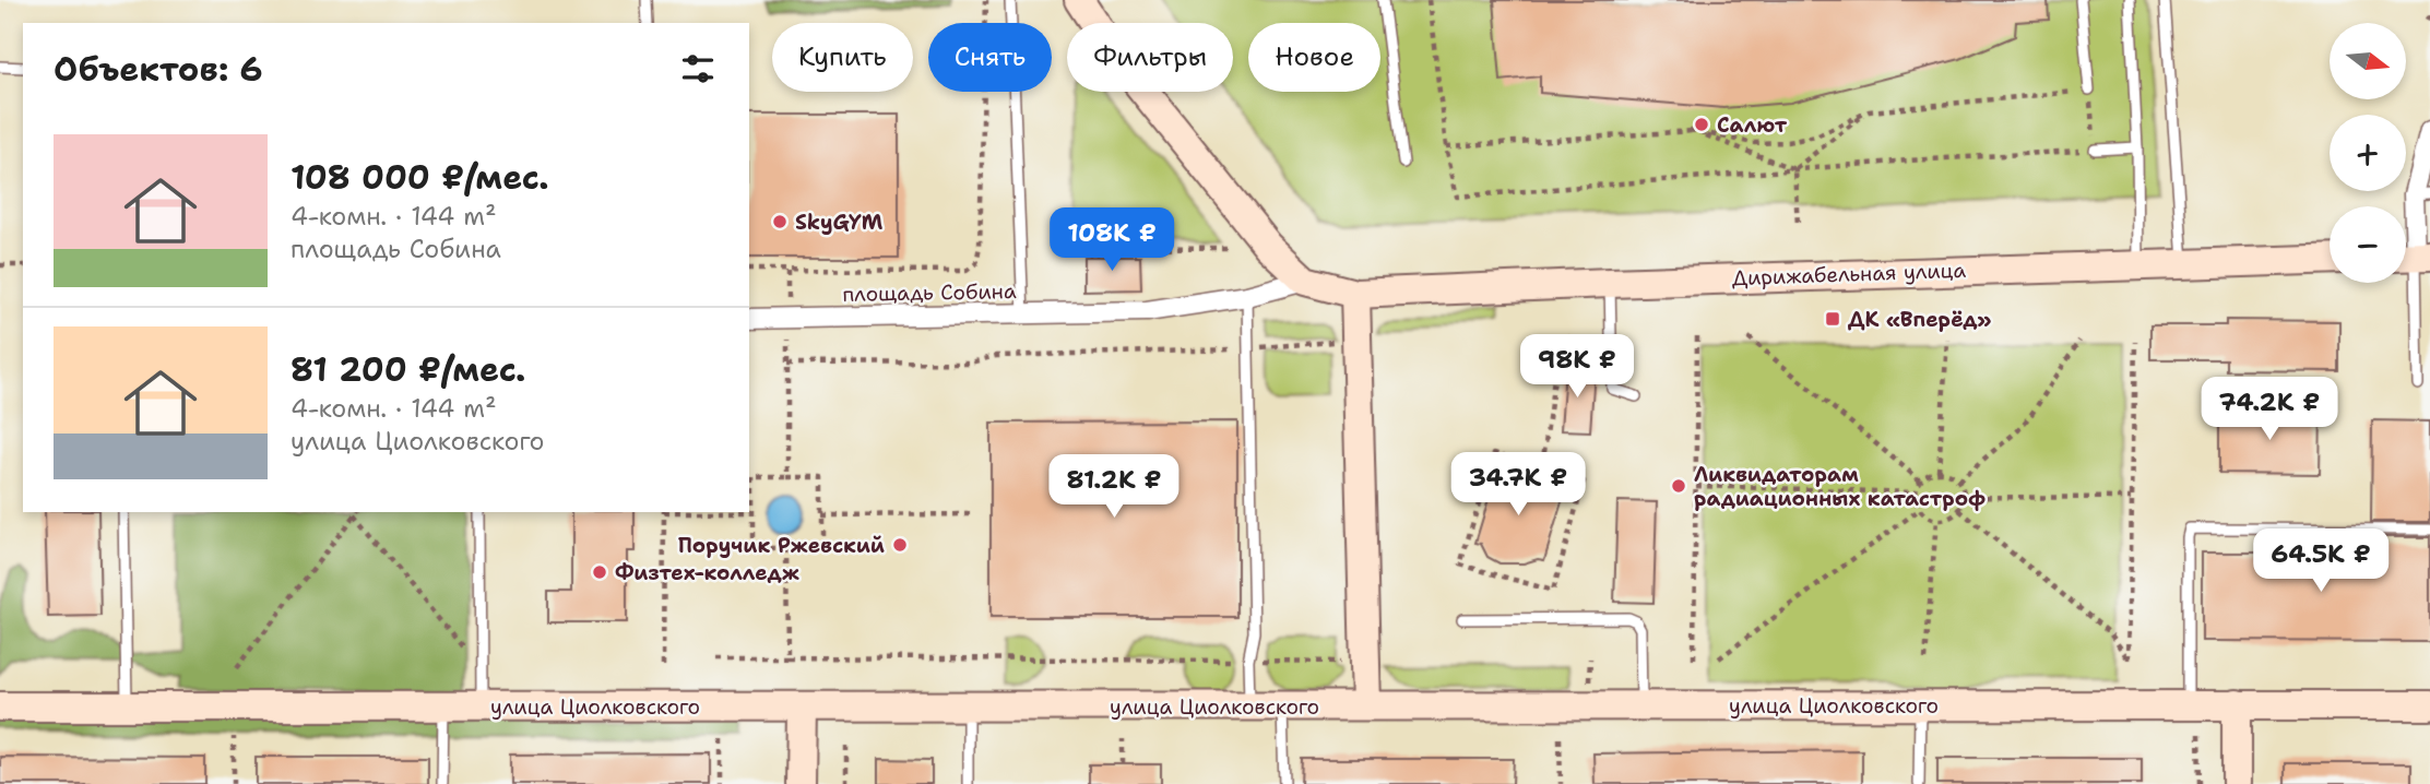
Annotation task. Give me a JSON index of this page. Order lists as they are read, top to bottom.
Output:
{
  "streets": {
    "street": ["Дирижабельная улица", "площадь Собина", "улица Циолковского"]
  },
  "places": {
    "other": [
      "Салют",
      "SkyGYM",
      "Ликвидаторам радиационных катастроф",
      "Поручик Ржевский",
      "Физтех-колледж"
    ],
    "transit": ["ДК «Вперёд»"]
  },
  "north": "right",
  "page": {
    "map_buttons": ["+", "−"],
    "chip": [
      "Купить",
      "Снять",
      "Фильтры",
      "Новое"
    ],
    "heading": "Объектов: 6",
    "list": [
      {
        "name": "108 000 ₽/мес.",
        "note": "4-комн. · 144 m² · площадь Собина"
      },
      {
        "name": "81 200 ₽/мес.",
        "note": "4-комн. · 144 m² · улица Циолковского"
      }
    ],
    "price": [
      "108K ₽",
      "98K ₽",
      "74.2K ₽",
      "34.7K ₽",
      "81.2K ₽",
      "64.5K ₽"
    ]
  }
}
